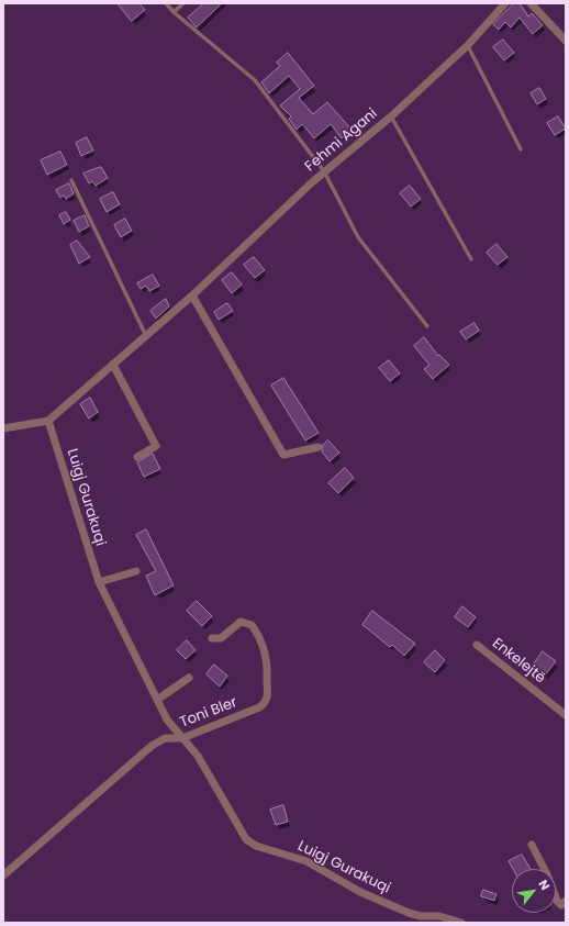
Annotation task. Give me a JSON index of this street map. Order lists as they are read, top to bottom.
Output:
{
  "streets": {
    "street": [
      "Fehmi Agani",
      "Luigj Gurakuqi",
      "Enkelejtë",
      "Toni Bler"
    ]
  },
  "crossings": [
    ["Fehmi Agani", "Luigj Gurakuqi"],
    ["Luigj Gurakuqi", "Toni Bler"]
  ],
  "north": "top right"
}
